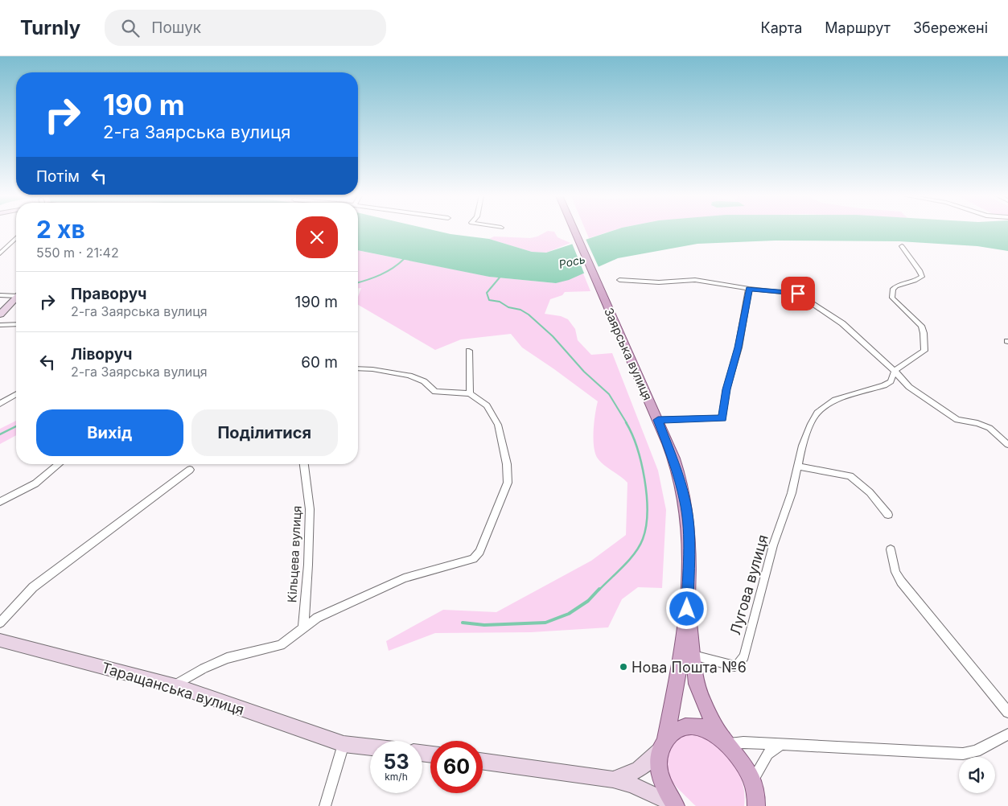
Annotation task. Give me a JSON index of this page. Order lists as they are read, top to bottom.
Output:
{
  "streets": {
    "main road": ["Заярська вулиця", "Таращанська вулиця"],
    "street": ["Кільцева вулиця", "Лугова вулиця"]
  },
  "crossings": [
    ["Заярська вулиця", "Лугова вулиця"]
  ],
  "water": ["Рось"],
  "places": ["Нова Пошта №6"],
  "page": {
    "header": "Turnly",
    "search": "Пошук",
    "nav": ["Карта", "Маршрут", "Збережені"],
    "turn": ["190 m", "2-га Заярська вулиця"],
    "then": "Потім",
    "heading": ["2 хв", "550 m · 21:42"],
    "list": [
      {
        "name": "Праворуч",
        "note": "2-га Заярська вулиця",
        "value": "190 m"
      },
      {
        "name": "Ліворуч",
        "note": "2-га Заярська вулиця",
        "value": "60 m"
      }
    ],
    "buttons": ["Вихід", "Поділитися"],
    "speed": "53 km/h",
    "limit": "60"
  }
}
